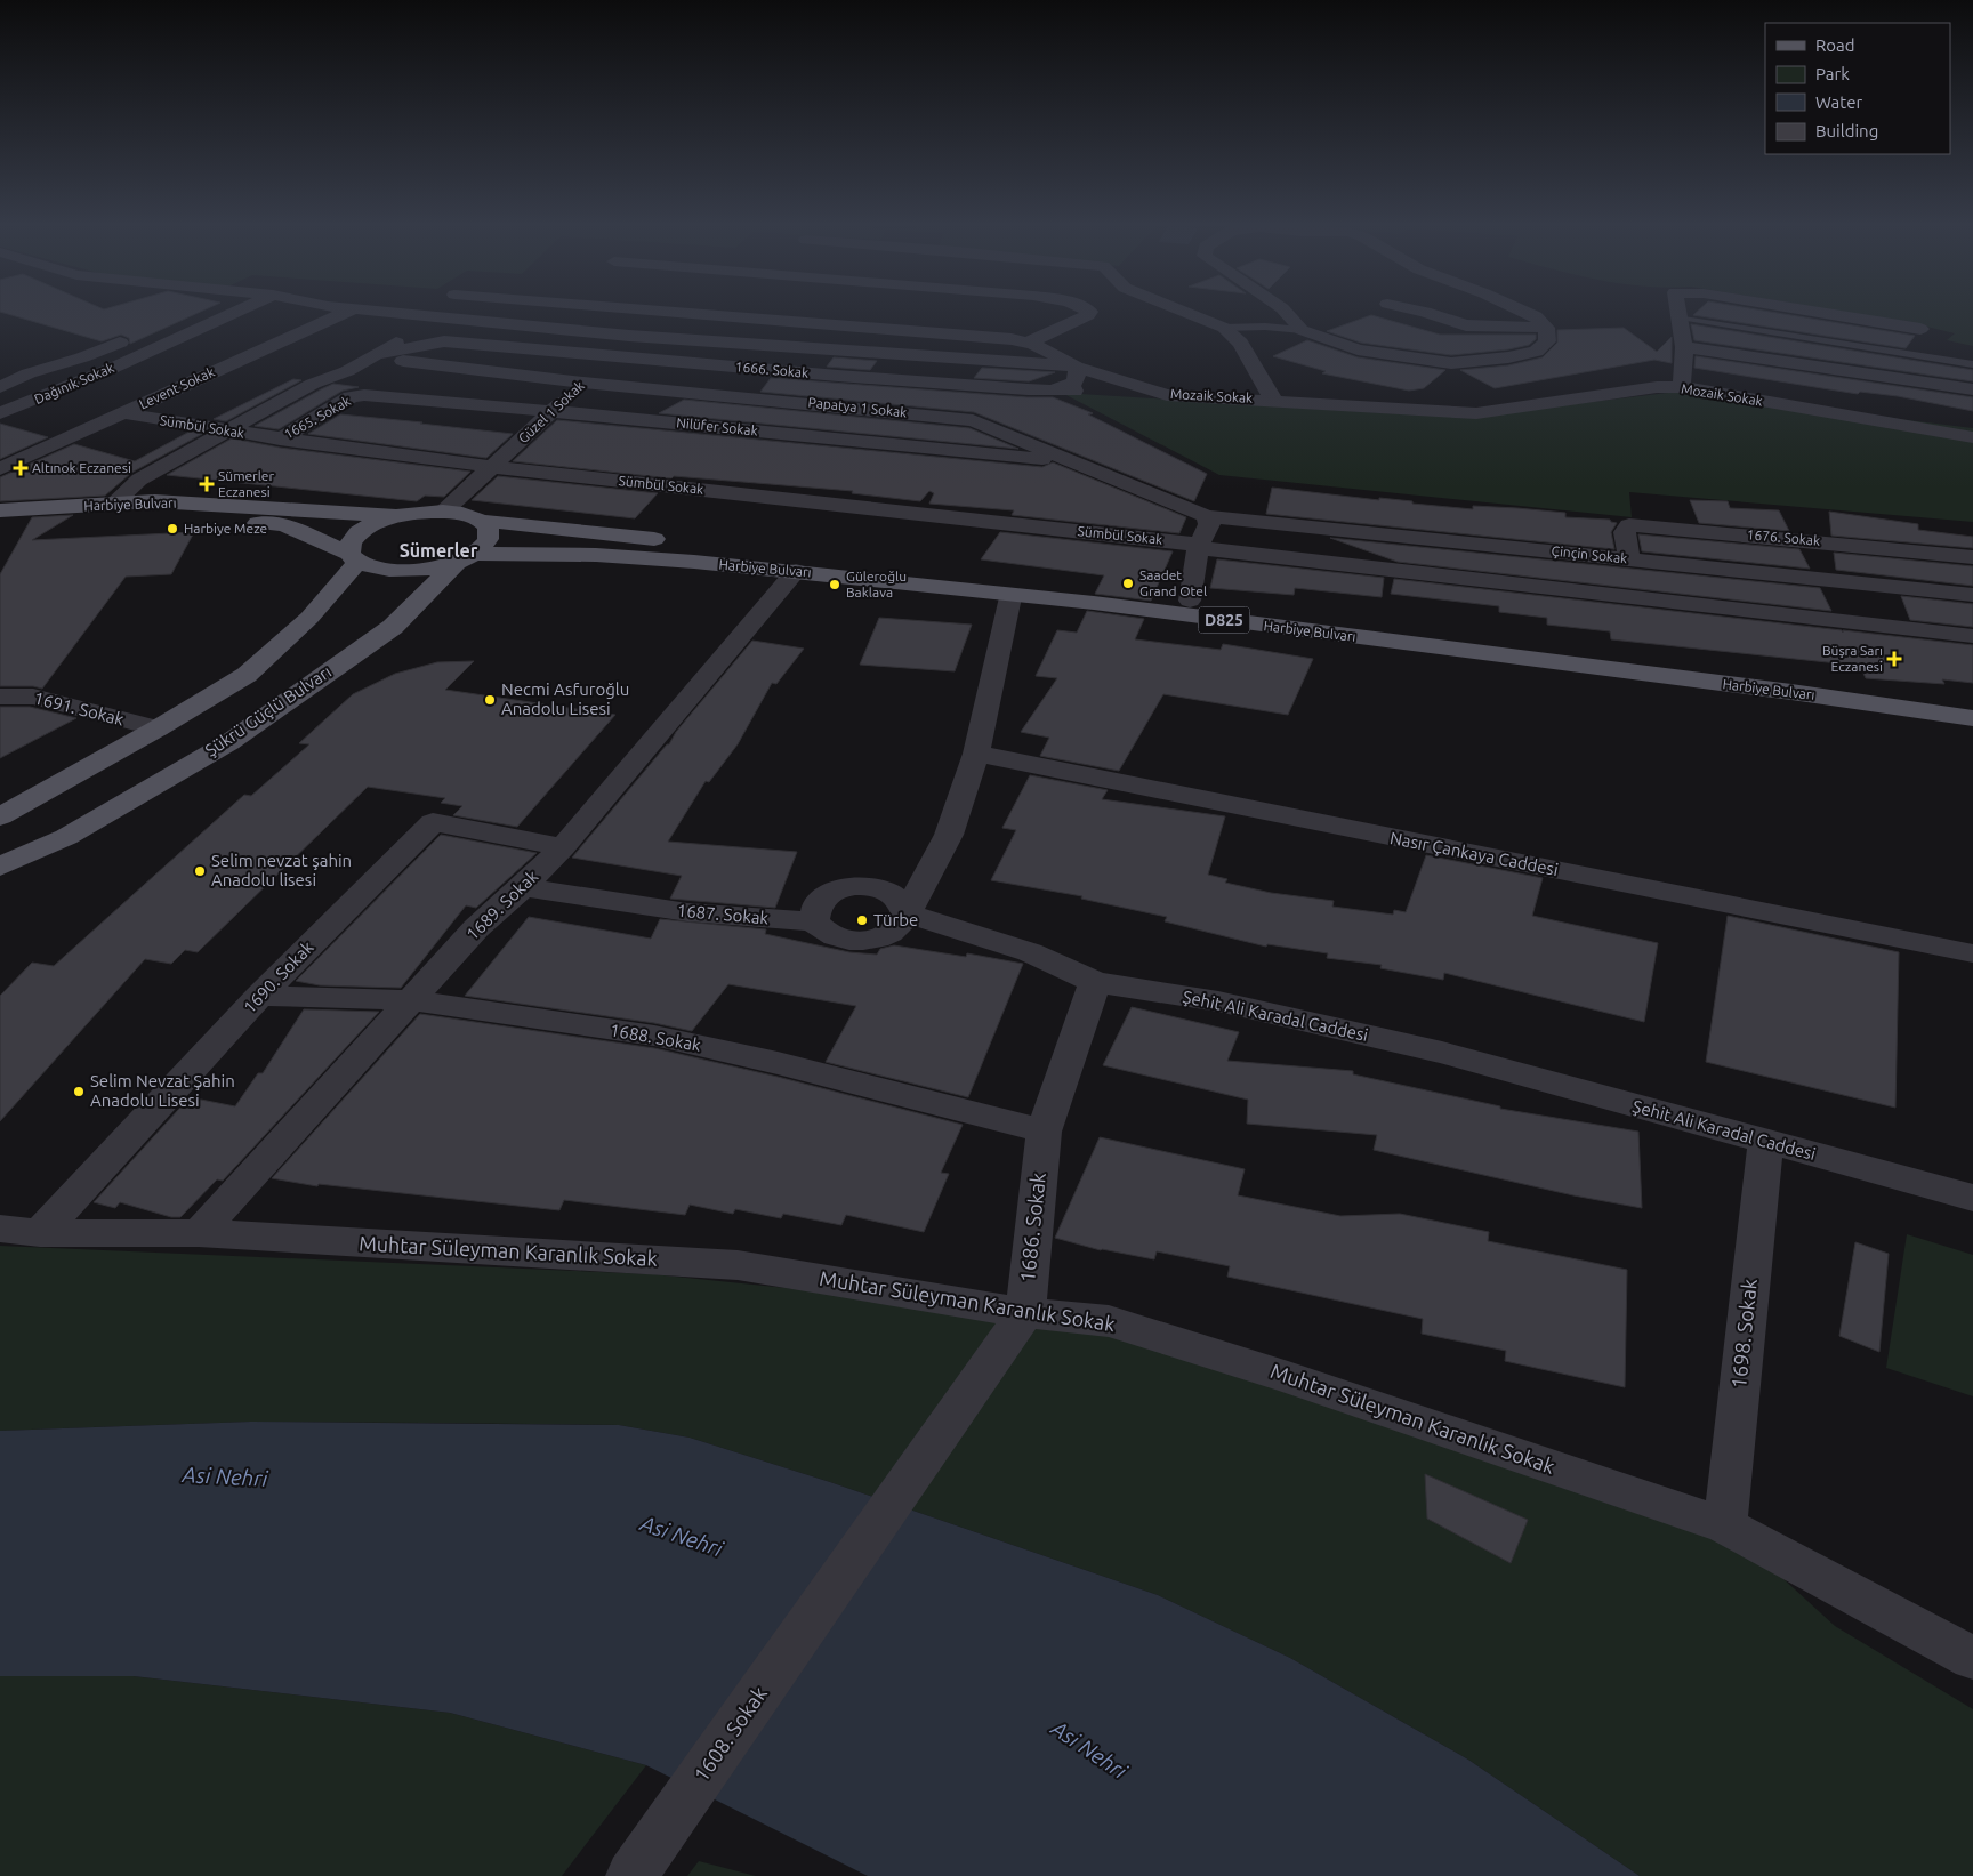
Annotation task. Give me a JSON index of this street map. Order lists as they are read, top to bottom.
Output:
{
  "streets": {
    "main road": ["Harbiye Bulvarı", "D825", "Şükrü Güçlü Bulvarı"],
    "street": [
      "1666. Sokak",
      "Dağınık Sokak",
      "Levent Sokak",
      "Mozaik Sokak",
      "Papatya 1 Sokak",
      "Güzel 1 Sokak",
      "1665. Sokak",
      "Sümbül Sokak",
      "Nilüfer Sokak",
      "1676. Sokak",
      "Çinçin Sokak",
      "1691. Sokak",
      "Nasır Çankaya Caddesi",
      "1689. Sokak",
      "1687. Sokak",
      "1690. Sokak",
      "Şehit Ali Karadal Caddesi",
      "1688. Sokak",
      "1686. Sokak",
      "Muhtar Süleyman Karanlık Sokak",
      "1698. Sokak",
      "1608. Sokak"
    ]
  },
  "crossings": [
    ["1666. Sokak", "Mozaik Sokak"],
    ["1666. Sokak", "Güzel 1 Sokak"],
    ["Levent Sokak", "Sümbül Sokak"],
    ["Papatya 1 Sokak", "Güzel 1 Sokak"],
    ["Papatya 1 Sokak", "Nilüfer Sokak"],
    ["Papatya 1 Sokak", "Çinçin Sokak"],
    ["Güzel 1 Sokak", "Sümbül Sokak"],
    ["Güzel 1 Sokak", "Nilüfer Sokak"],
    ["Güzel 1 Sokak", "Harbiye Bulvarı"],
    ["1665. Sokak", "Sümbül Sokak"],
    ["1665. Sokak", "Nilüfer Sokak"],
    ["Harbiye Bulvarı", "Şükrü Güçlü Bulvarı"],
    ["Harbiye Bulvarı", "1689. Sokak"],
    ["1676. Sokak", "Çinçin Sokak"],
    ["1689. Sokak", "1687. Sokak"],
    ["1689. Sokak", "1690. Sokak"],
    ["1689. Sokak", "1688. Sokak"],
    ["1689. Sokak", "Muhtar Süleyman Karanlık Sokak"],
    ["1687. Sokak", "Şehit Ali Karadal Caddesi"],
    ["1690. Sokak", "1688. Sokak"],
    ["1690. Sokak", "Muhtar Süleyman Karanlık Sokak"],
    ["Şehit Ali Karadal Caddesi", "1686. Sokak"],
    ["Şehit Ali Karadal Caddesi", "1698. Sokak"],
    ["1688. Sokak", "1686. Sokak"],
    ["1686. Sokak", "Muhtar Süleyman Karanlık Sokak"],
    ["1686. Sokak", "1608. Sokak"],
    ["Muhtar Süleyman Karanlık Sokak", "1698. Sokak"]
  ],
  "districts": ["Sümerler"],
  "water": ["Asi Nehri"],
  "places": {
    "health": ["Altınok Eczanesi", "Sümerler Eczanesi", "Büşra Sarı Eczanesi"],
    "other": [
      "Harbiye Meze",
      "Saadet Grand Otel",
      "Güleroğlu Baklava",
      "Necmi Asfuroğlu Anadolu Lisesi",
      "Selim nevzat şahin Anadolu lisesi",
      "Türbe",
      "Selim Nevzat Şahin Anadolu Lisesi"
    ]
  },
  "legend": [
    "Road",
    "Park",
    "Water",
    "Building"
  ]
}
